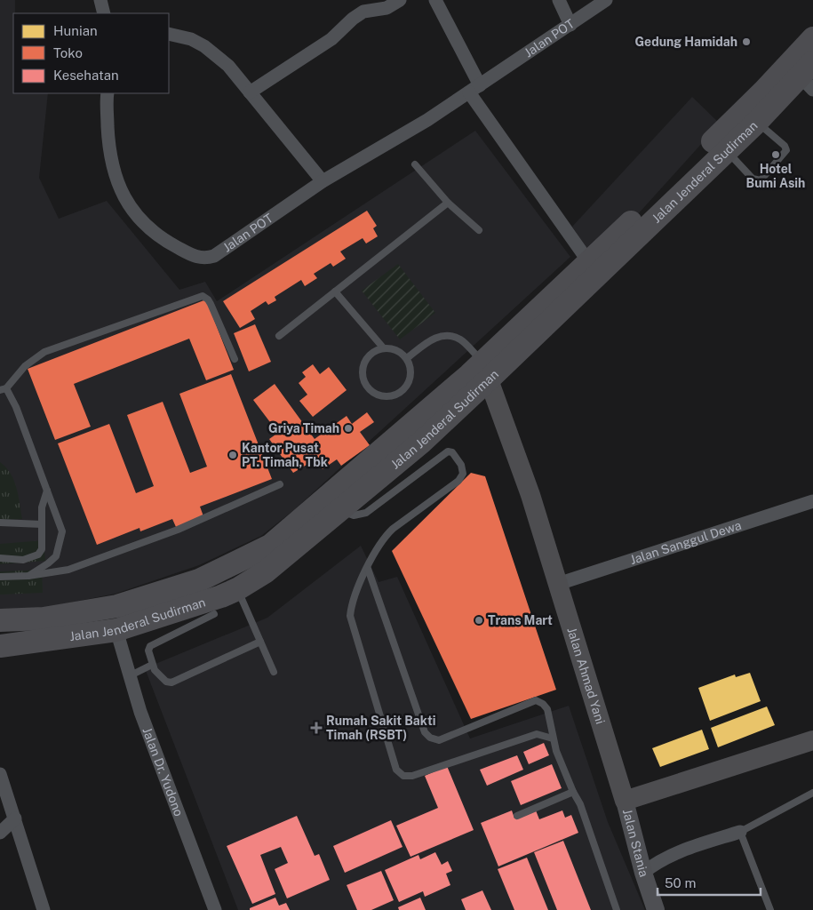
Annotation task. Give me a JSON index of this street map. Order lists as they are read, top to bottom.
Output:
{
  "streets": {
    "highway": ["Jalan Jenderal Sudirman"],
    "main road": ["Jalan Ahmad Yani"],
    "street": [
      "Jalan POT",
      "Jalan Sanggul Dewa",
      "Jalan Dr. Yudono",
      "Jalan Stania"
    ]
  },
  "crossings": [
    ["Jalan Jenderal Sudirman", "Jalan Ahmad Yani"],
    ["Jalan Jenderal Sudirman", "Jalan Dr. Yudono"],
    ["Jalan Sanggul Dewa", "Jalan Ahmad Yani"],
    ["Jalan Ahmad Yani", "Jalan Stania"]
  ],
  "places": {
    "other": [
      "Gedung Hamidah",
      "Hotel Bumi Asih",
      "Griya Timah",
      "Kantor Pusat PT. Timah, Tbk",
      "Trans Mart"
    ],
    "health": ["Rumah Sakit Bakti Timah (RSBT)"]
  },
  "legend": ["Hunian", "Toko", "Kesehatan"],
  "scale_bar": "50 m"
}
